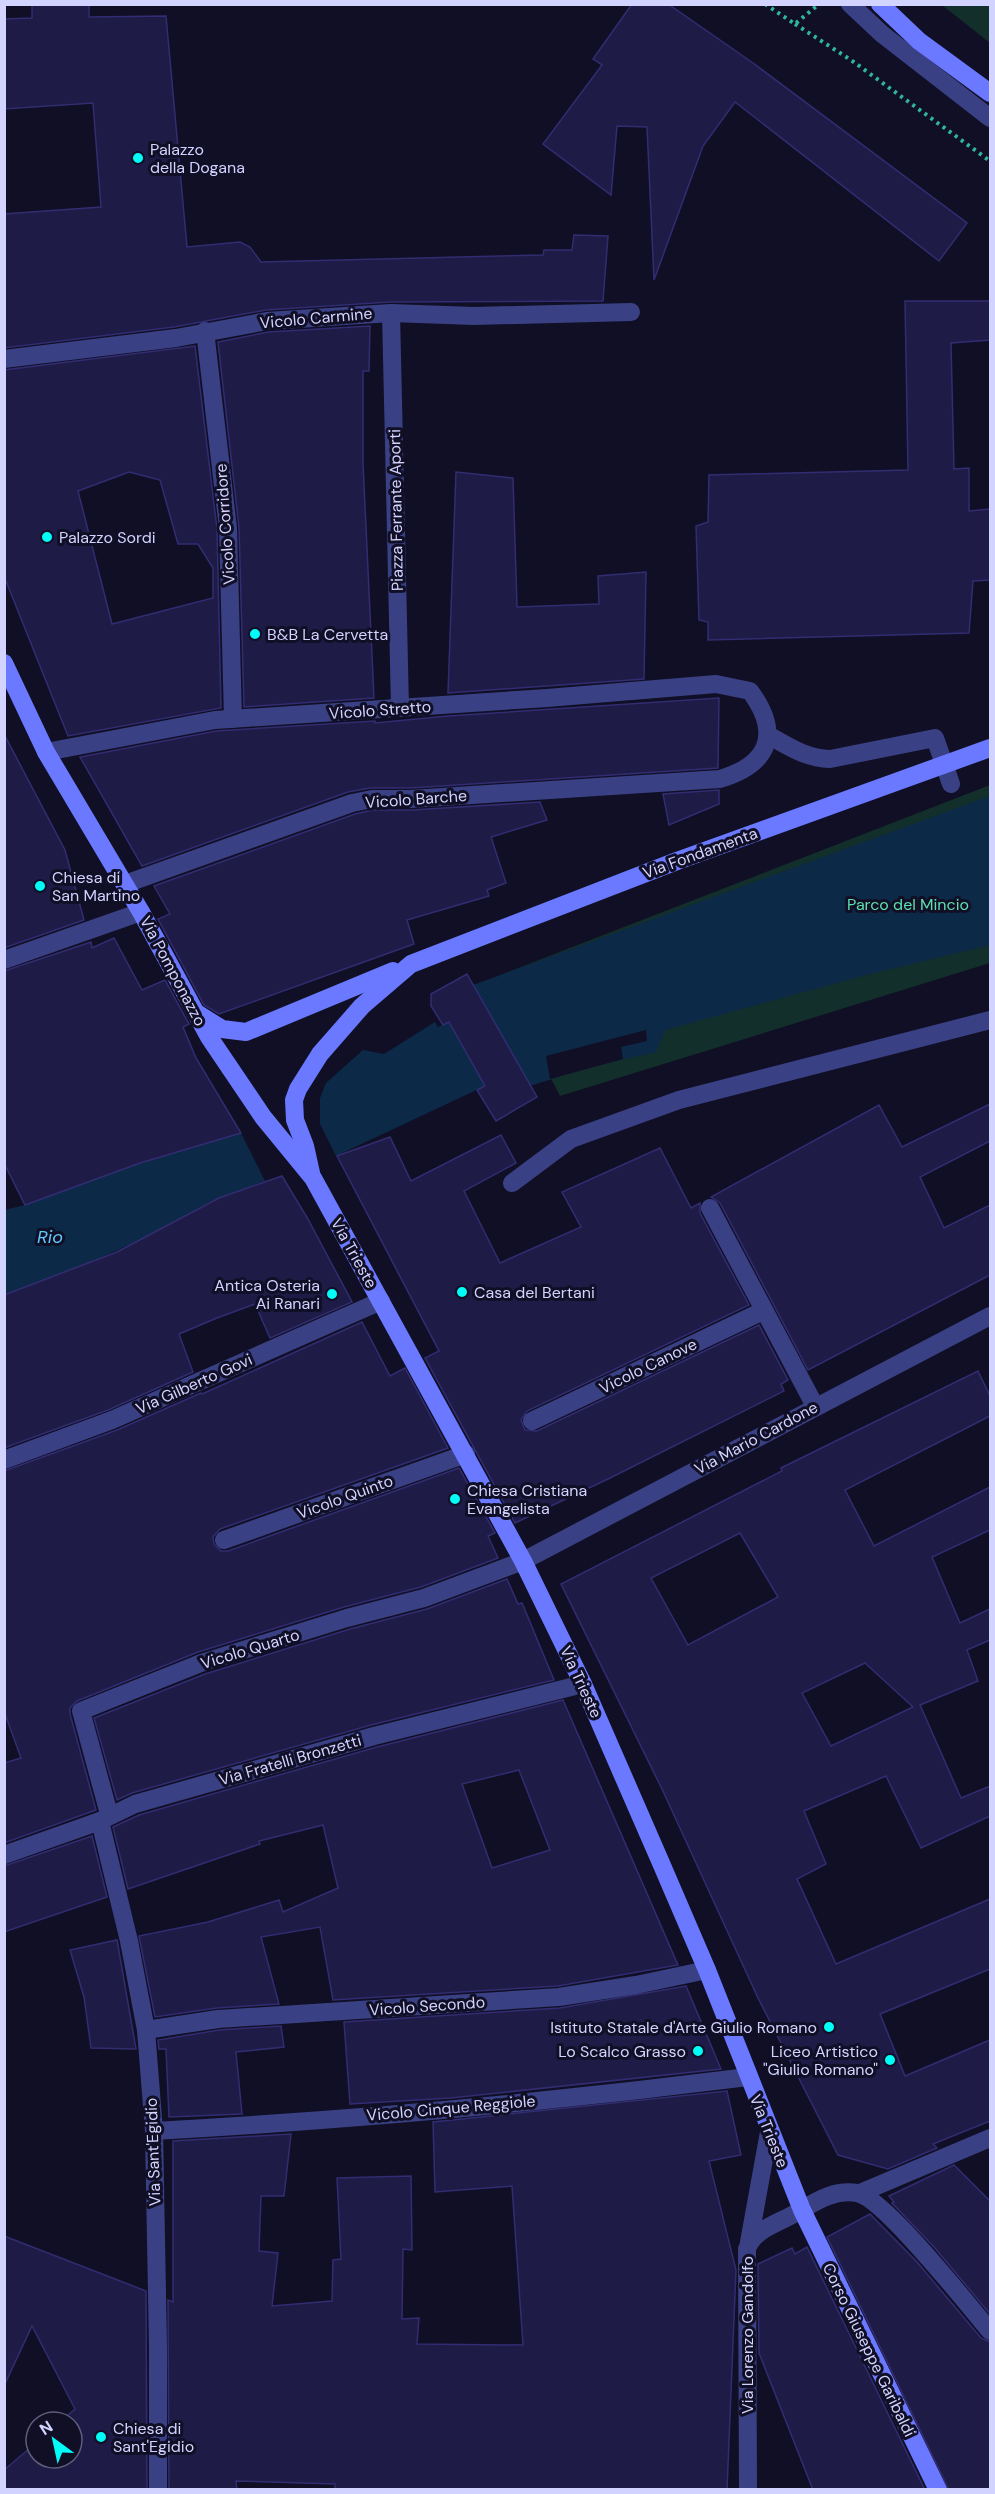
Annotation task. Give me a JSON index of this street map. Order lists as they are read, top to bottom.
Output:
{
  "streets": {
    "main road": [
      "Via Fondamenta",
      "Via Pomponazzo",
      "Via Trieste",
      "Corso Giuseppe Garibaldi"
    ],
    "street": [
      "Vicolo Carmine",
      "Piazza Ferrante Aporti",
      "Vicolo Corridore",
      "Vicolo Stretto",
      "Vicolo Barche",
      "Vicolo Canove",
      "Via Gilberto Govi",
      "Via Mario Cardone",
      "Vicolo Quinto",
      "Vicolo Quarto",
      "Via Fratelli Bronzetti",
      "Vicolo Secondo",
      "Vicolo Cinque Reggiole",
      "Via Sant'Egidio",
      "Via Lorenzo Gandolfo"
    ]
  },
  "crossings": [
    ["Vicolo Carmine", "Piazza Ferrante Aporti"],
    ["Vicolo Carmine", "Vicolo Corridore"],
    ["Piazza Ferrante Aporti", "Vicolo Stretto"],
    ["Vicolo Corridore", "Vicolo Stretto"],
    ["Vicolo Stretto", "Vicolo Barche"],
    ["Vicolo Stretto", "Via Pomponazzo"],
    ["Vicolo Barche", "Via Pomponazzo"],
    ["Via Fondamenta", "Via Pomponazzo"],
    ["Via Fondamenta", "Via Trieste"],
    ["Via Pomponazzo", "Via Trieste"],
    ["Via Trieste", "Via Gilberto Govi"],
    ["Via Trieste", "Via Mario Cardone"],
    ["Via Trieste", "Vicolo Quinto"],
    ["Via Trieste", "Vicolo Quarto"],
    ["Via Trieste", "Via Fratelli Bronzetti"],
    ["Via Trieste", "Vicolo Secondo"],
    ["Via Trieste", "Vicolo Cinque Reggiole"],
    ["Via Trieste", "Via Lorenzo Gandolfo"],
    ["Via Trieste", "Corso Giuseppe Garibaldi"],
    ["Via Mario Cardone", "Vicolo Quarto"],
    ["Vicolo Quarto", "Via Fratelli Bronzetti"],
    ["Vicolo Quarto", "Via Sant'Egidio"],
    ["Via Fratelli Bronzetti", "Via Sant'Egidio"],
    ["Vicolo Secondo", "Via Sant'Egidio"],
    ["Vicolo Cinque Reggiole", "Via Sant'Egidio"],
    ["Via Lorenzo Gandolfo", "Corso Giuseppe Garibaldi"]
  ],
  "water": ["Rio"],
  "parks": ["Parco del Mincio"],
  "places": [
    "Palazzo della Dogana",
    "Palazzo Sordi",
    "B&B La Cervetta",
    "Chiesa di San Martino",
    "Casa del Bertani",
    "Antica Osteria Ai Ranari",
    "Chiesa Cristiana Evangelista",
    "Istituto Statale d'Arte Giulio Romano",
    "Lo Scalco Grasso",
    "Liceo Artistico \"Giulio Romano\"",
    "Chiesa di Sant'Egidio"
  ],
  "north": "top left"
}
